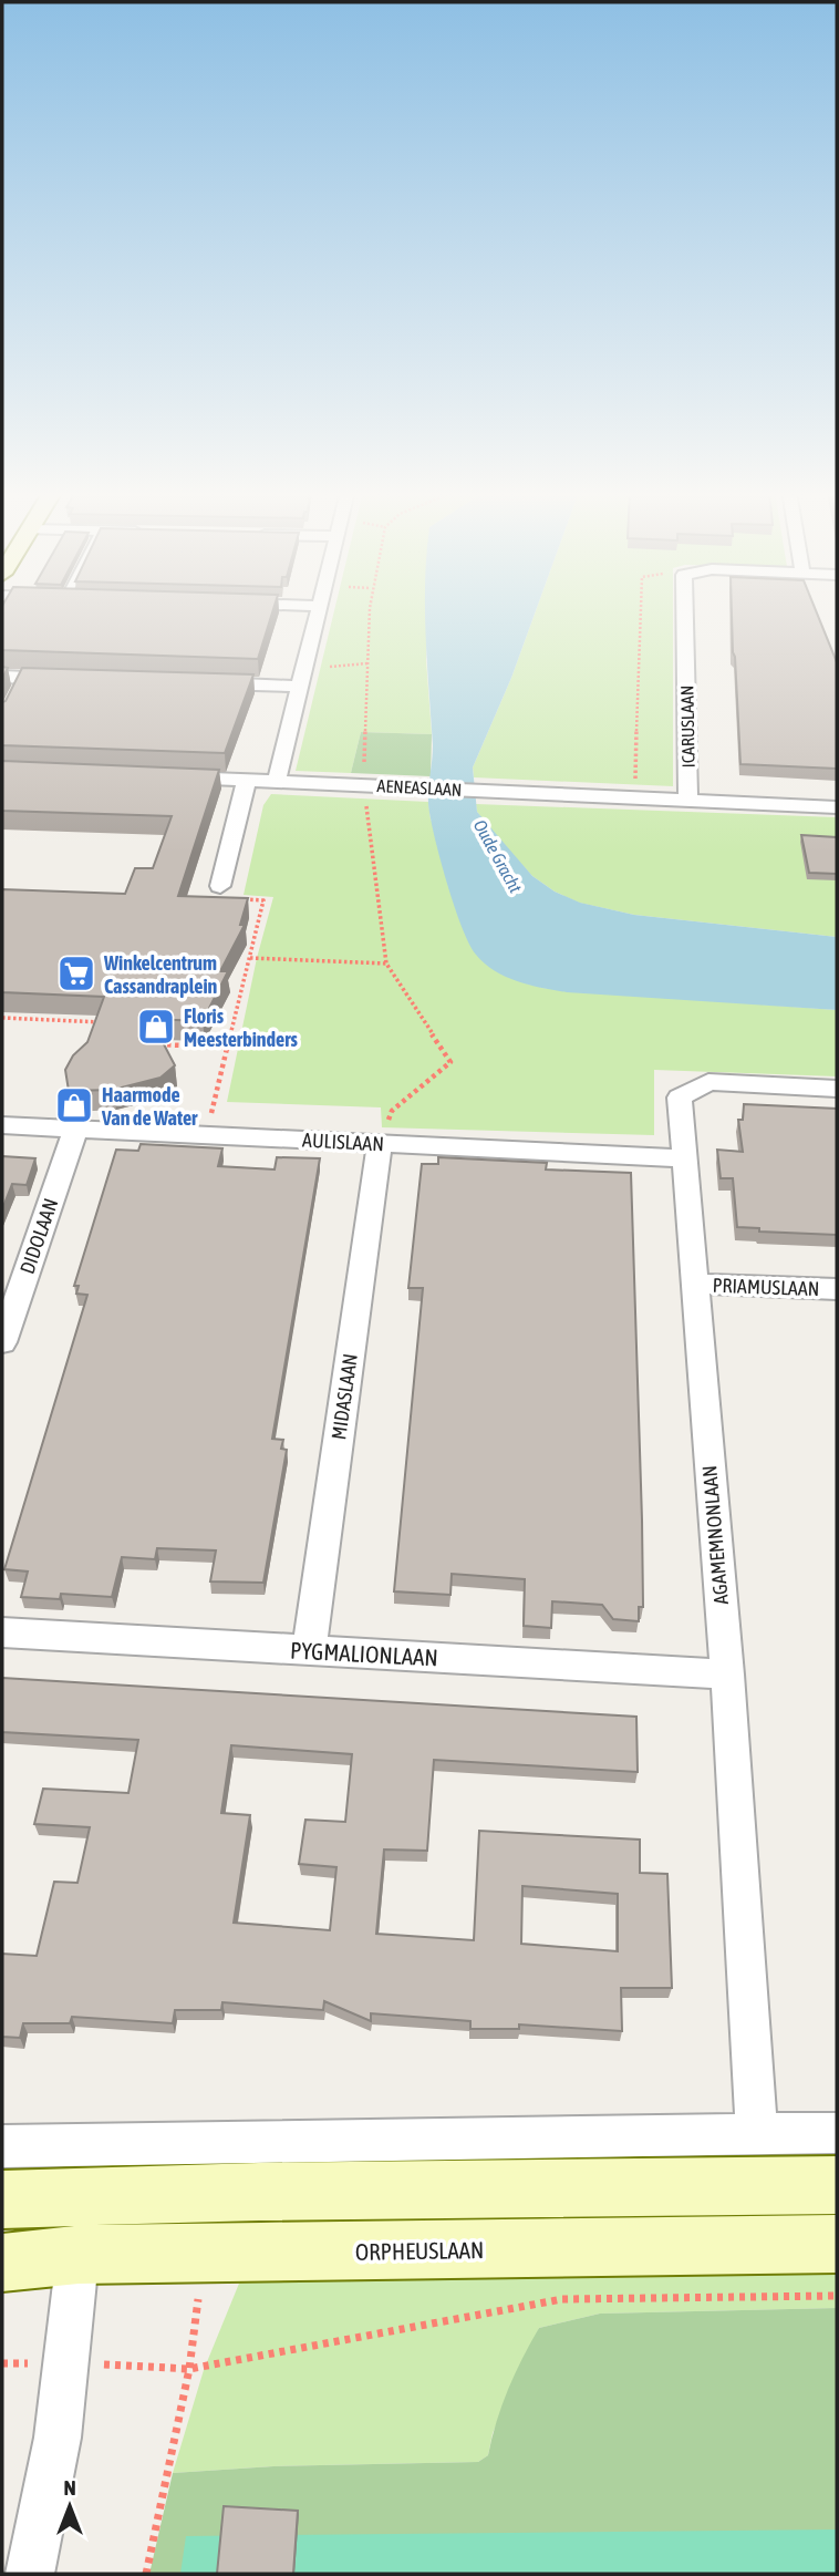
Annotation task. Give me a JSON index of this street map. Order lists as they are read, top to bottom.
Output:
{
  "streets": {
    "main road": ["ORPHEUSLAAN"],
    "street": [
      "ICARUSLAAN",
      "AENEASLAAN",
      "AULISLAAN",
      "DIDOLAAN",
      "PRIAMUSLAAN",
      "MIDASLAAN",
      "AGAMEMNONLAAN",
      "PYGMALIONLAAN"
    ]
  },
  "crossings": [
    ["ICARUSLAAN", "AENEASLAAN"],
    ["AULISLAAN", "DIDOLAAN"],
    ["AULISLAAN", "MIDASLAAN"],
    ["AULISLAAN", "AGAMEMNONLAAN"],
    ["PRIAMUSLAAN", "AGAMEMNONLAAN"],
    ["MIDASLAAN", "PYGMALIONLAAN"],
    ["AGAMEMNONLAAN", "PYGMALIONLAAN"]
  ],
  "water": ["Oude Gracht"],
  "places": {
    "supermarket": ["Winkelcentrum Cassandraplein"],
    "shop": ["Floris Meesterbinders", "Haarmode Van de Water"]
  },
  "north": "top"
}
